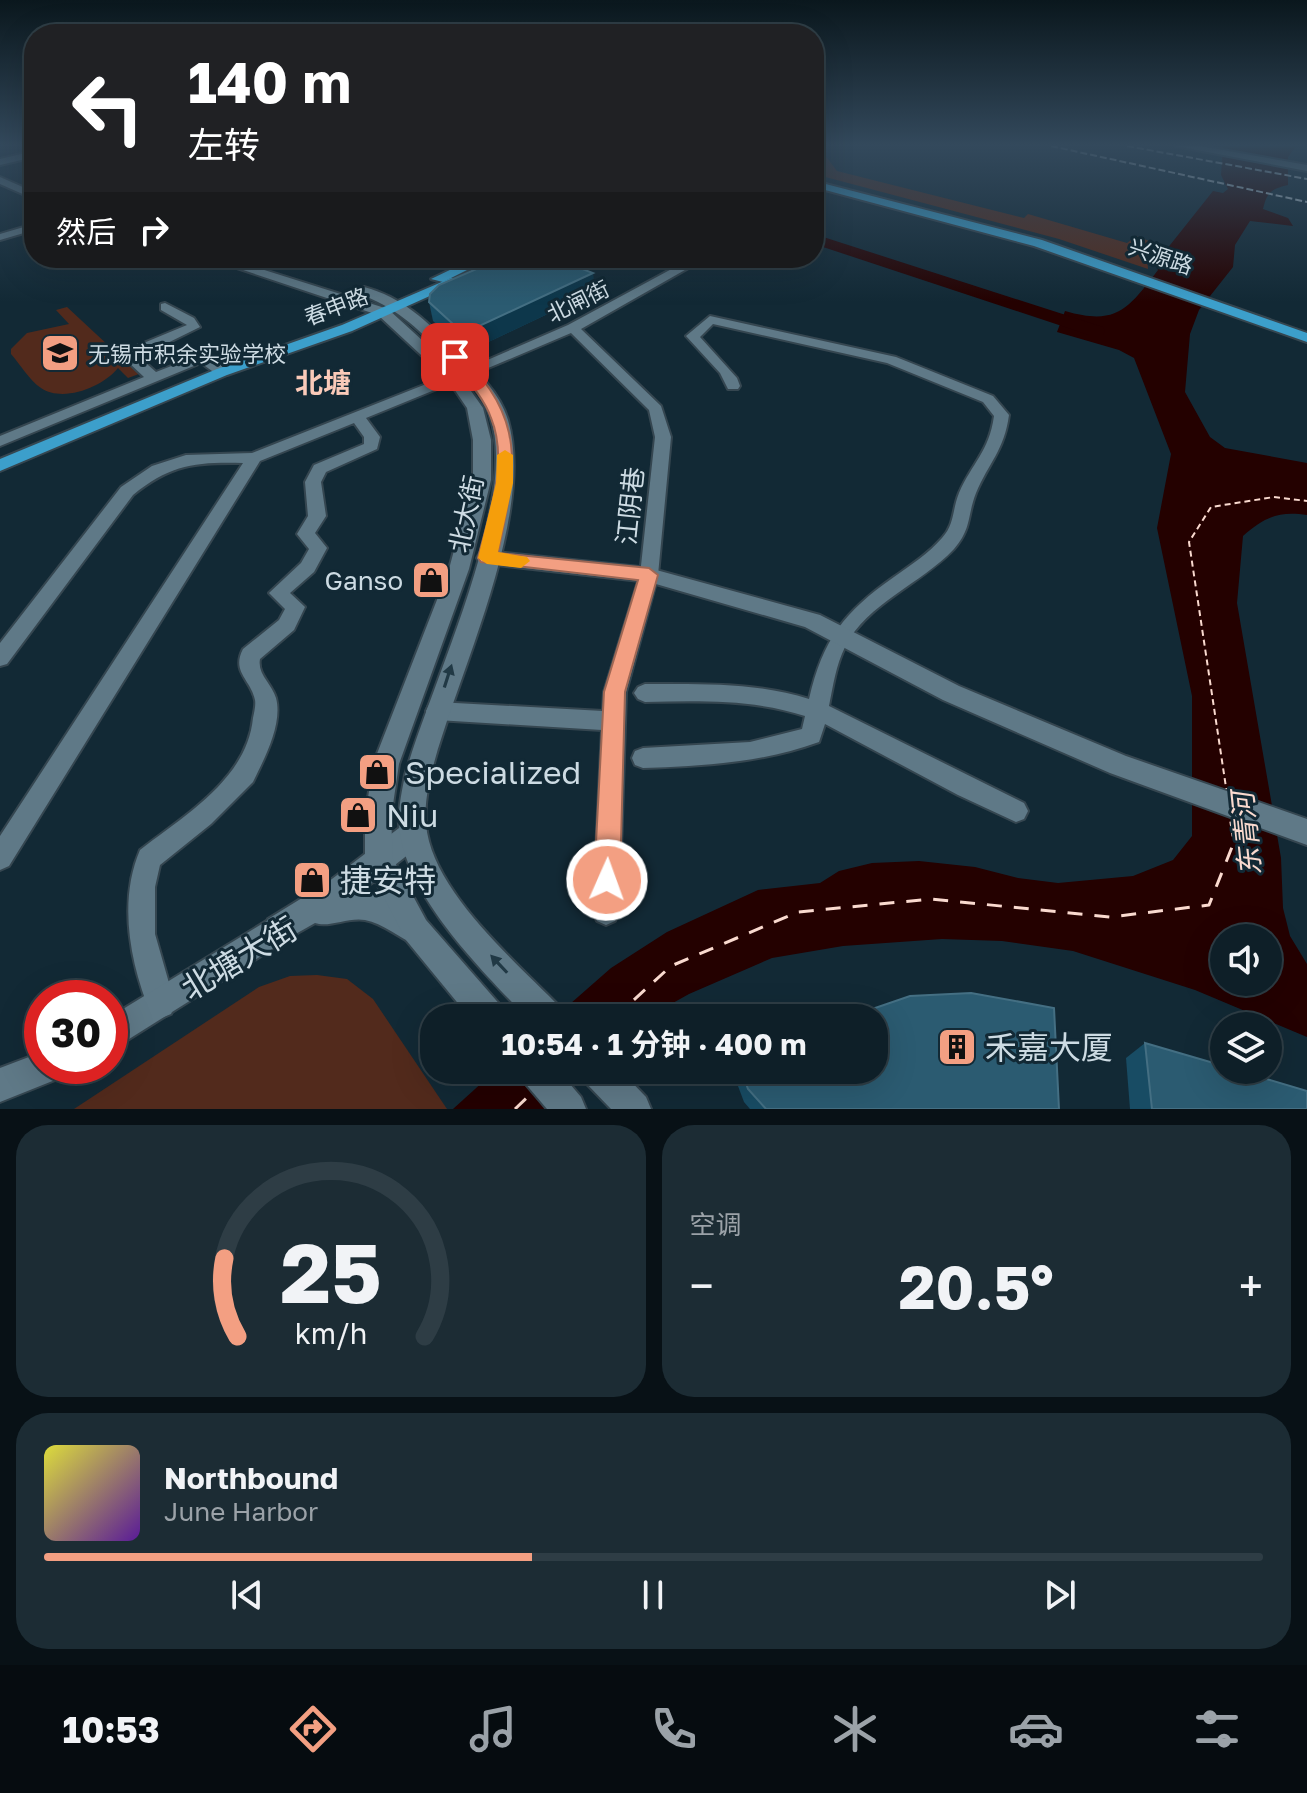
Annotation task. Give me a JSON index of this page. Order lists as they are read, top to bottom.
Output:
{
  "streets": {
    "main road": [
      "兴源路",
      "春申路",
      "北大街",
      "北塘大街"
    ],
    "street": ["北闸街", "江阴巷"]
  },
  "crossings": [
    ["北闸街", "江阴巷"],
    ["北闸街", "北大街"],
    ["春申路", "北大街"],
    ["北大街", "北塘大街"]
  ],
  "districts": ["北塘"],
  "water": ["东青河"],
  "places": {
    "school or university": ["无锡市积余实验学校"],
    "shop": [
      "Ganso",
      "Specialized",
      "Niu",
      "捷安特"
    ],
    "building": ["禾嘉大厦"]
  },
  "page": {
    "turn": ["140 m", "左转"],
    "then": "然后",
    "limit": "30",
    "trip": "10:54 · 1 分钟 · 400 m",
    "tile": "空调",
    "heat": ["−", "20.5°", "+"],
    "song": ["Northbound", "June Harbor"],
    "tabs": "10:53",
    "gauge": ["25", "km/h"]
  }
}
